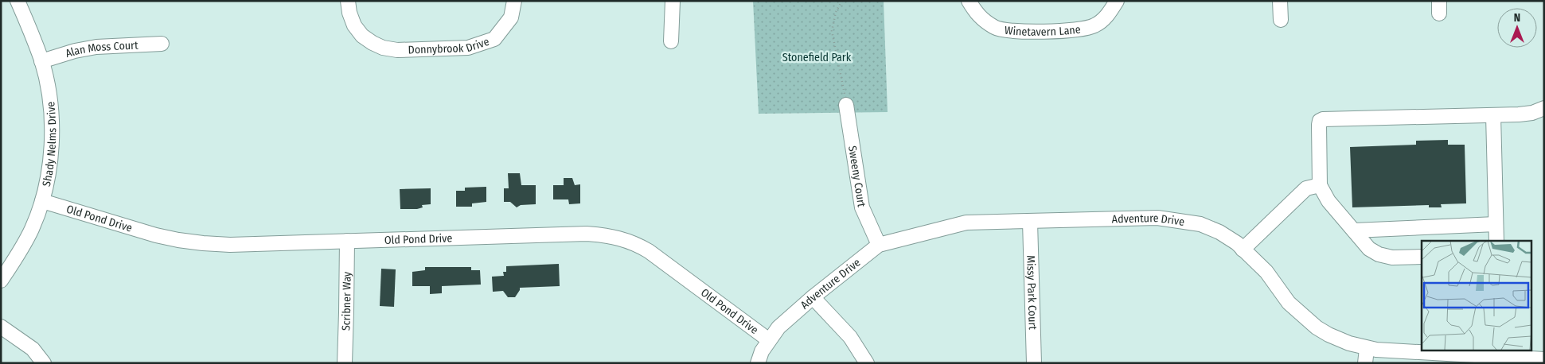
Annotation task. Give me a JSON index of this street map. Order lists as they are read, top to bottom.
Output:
{
  "streets": {
    "street": [
      "Winetavern Lane",
      "Donnybrook Drive",
      "Alan Moss Court",
      "Shady Nelms Drive",
      "Sweeny Court",
      "Old Pond Drive",
      "Adventure Drive",
      "Missy Park Court",
      "Scribner Way"
    ]
  },
  "crossings": [
    ["Alan Moss Court", "Shady Nelms Drive"],
    ["Shady Nelms Drive", "Old Pond Drive"],
    ["Sweeny Court", "Adventure Drive"],
    ["Old Pond Drive", "Adventure Drive"],
    ["Old Pond Drive", "Scribner Way"],
    ["Adventure Drive", "Missy Park Court"]
  ],
  "parks": ["Stonefield Park"],
  "north": "top"
}
